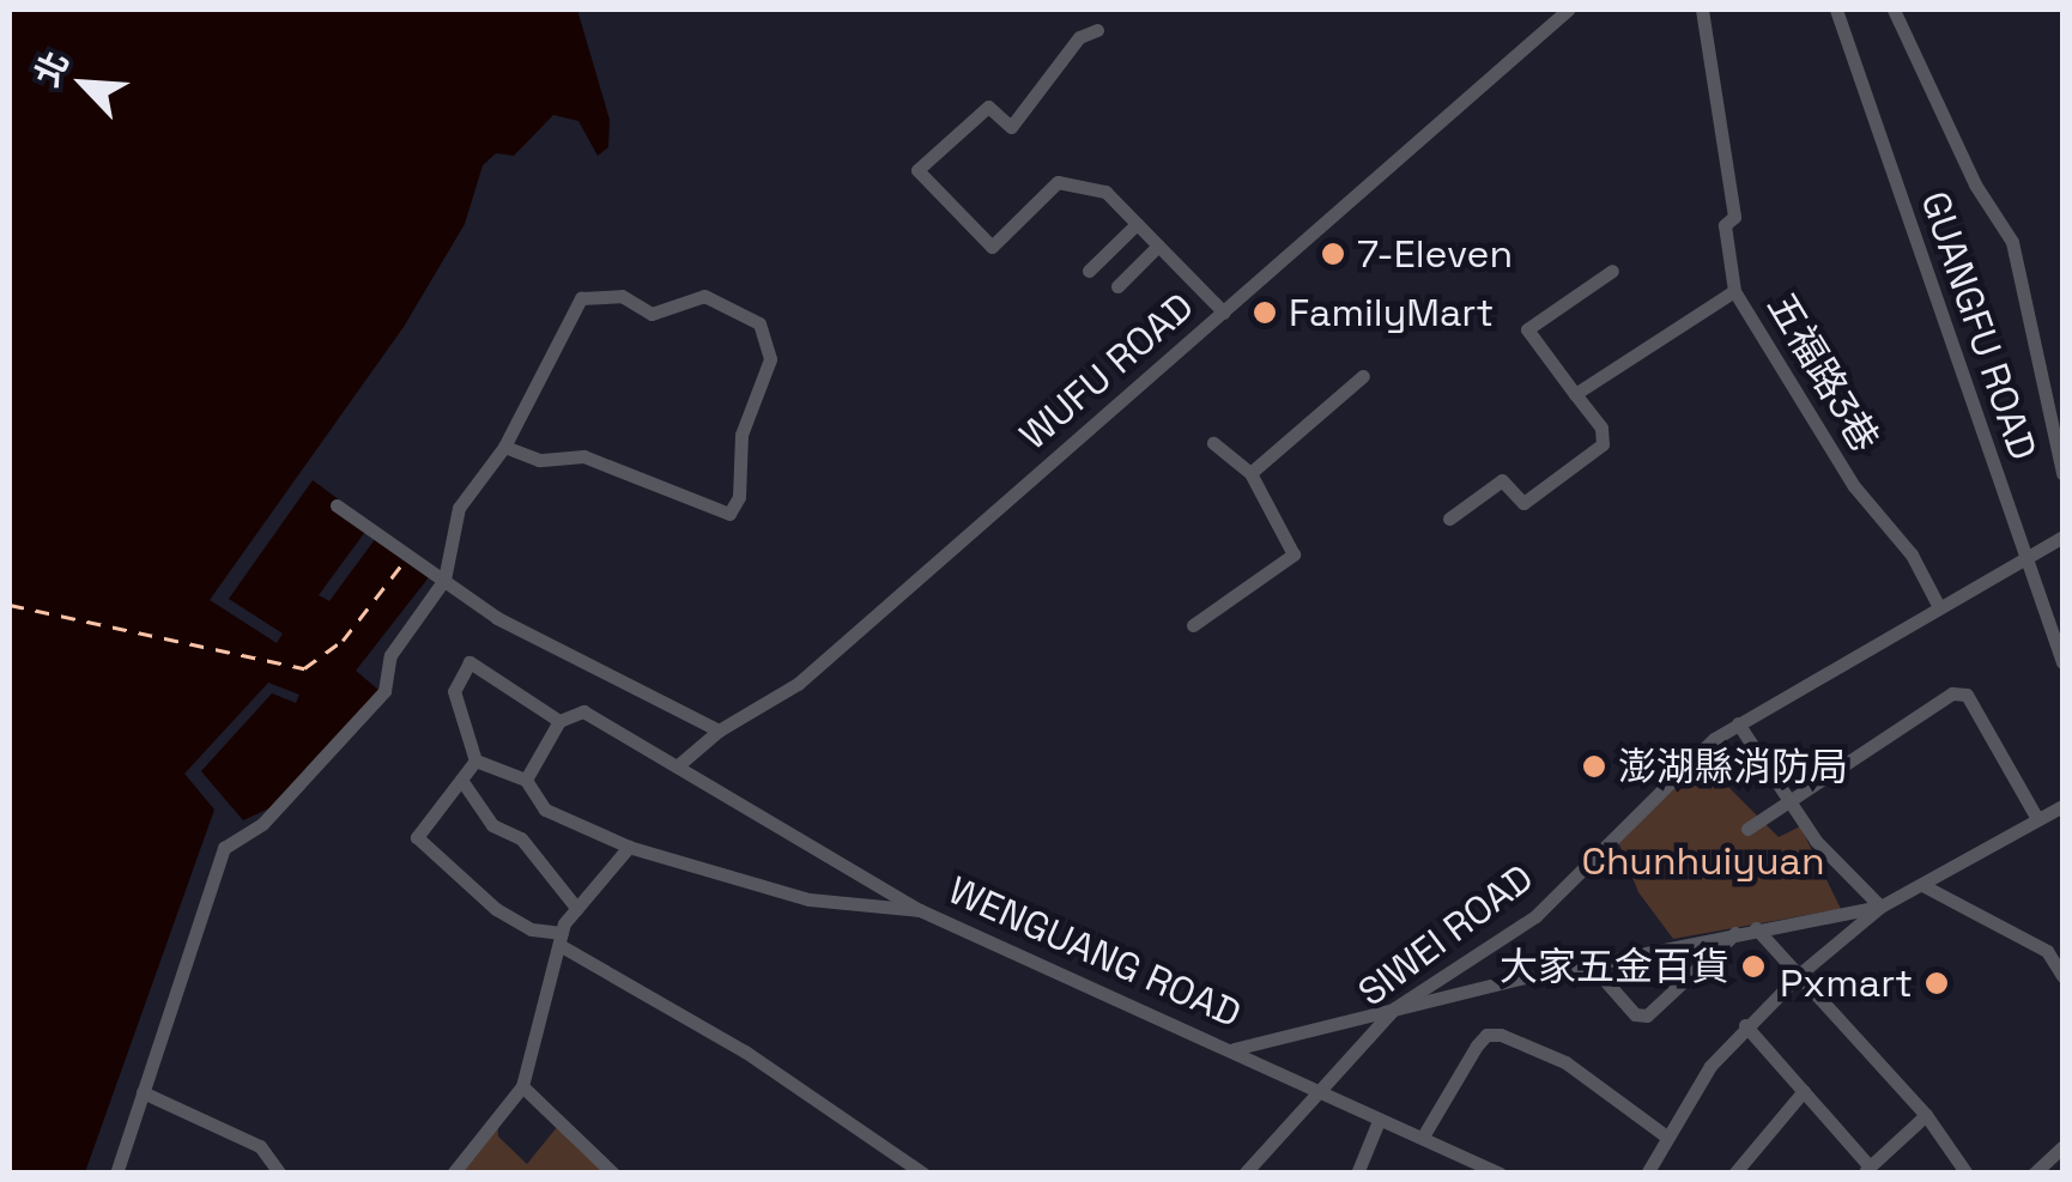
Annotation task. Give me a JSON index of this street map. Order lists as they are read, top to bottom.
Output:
{
  "streets": {
    "street": [
      "GUANGFU ROAD",
      "WUFU ROAD",
      "五福路3巷",
      "SIWEI ROAD",
      "WENGUANG ROAD"
    ]
  },
  "crossings": [
    ["GUANGFU ROAD", "SIWEI ROAD"],
    ["WUFU ROAD", "WENGUANG ROAD"],
    ["五福路3巷", "SIWEI ROAD"],
    ["SIWEI ROAD", "WENGUANG ROAD"]
  ],
  "parks": ["Chunhuiyuan"],
  "places": [
    "7-Eleven",
    "FamilyMart",
    "澎湖縣消防局",
    "大家五金百貨",
    "Pxmart"
  ],
  "north": "top left"
}
